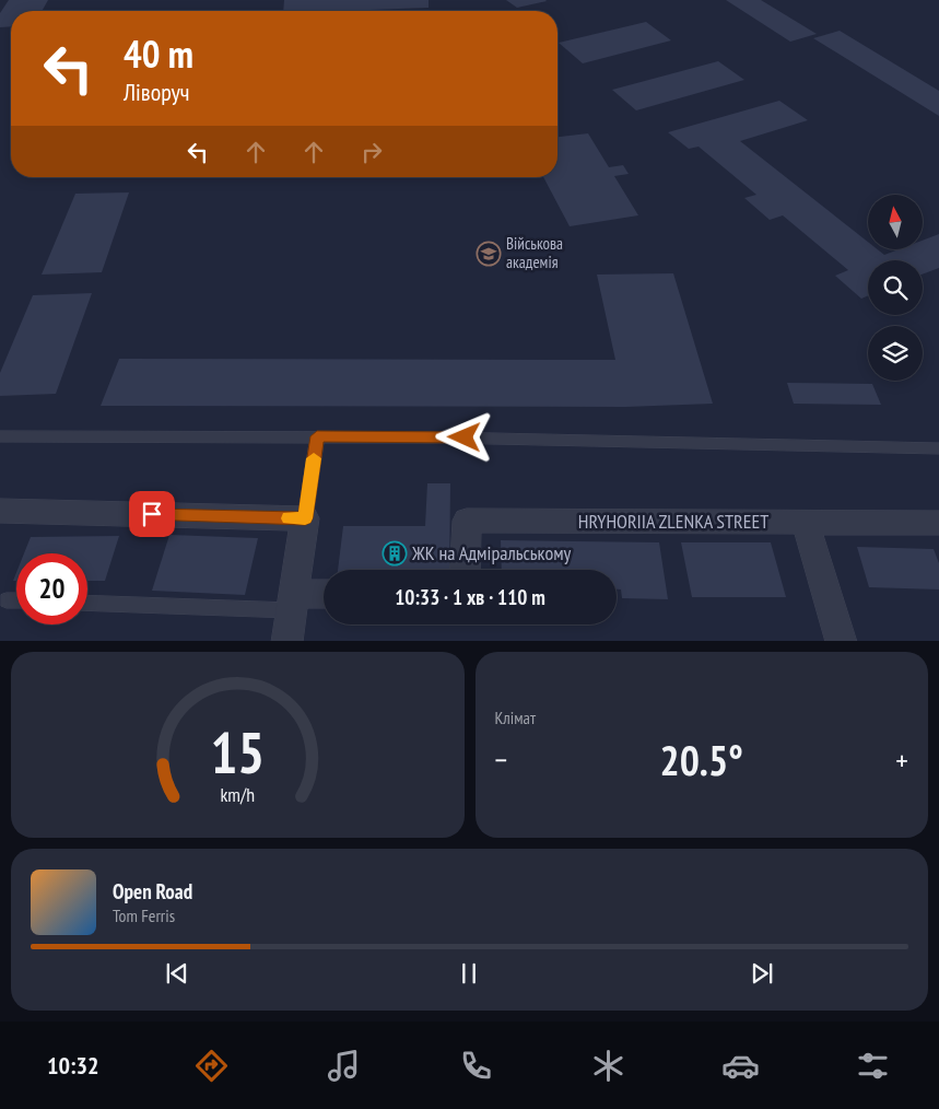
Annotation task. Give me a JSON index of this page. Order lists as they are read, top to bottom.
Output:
{
  "streets": {
    "street": ["HRYHORIIA ZLENKA STREET"]
  },
  "places": {
    "school or university": ["Військова академія"],
    "building": ["ЖК на Адміральському"]
  },
  "north": "top",
  "page": {
    "turn": ["40 m", "Ліворуч"],
    "limit": "20",
    "trip": "10:33 · 1 хв · 110 m",
    "tile": "Клімат",
    "heat": ["−", "20.5°", "+"],
    "song": ["Open Road", "Tom Ferris"],
    "tabs": "10:32",
    "gauge": ["15", "km/h"]
  }
}
